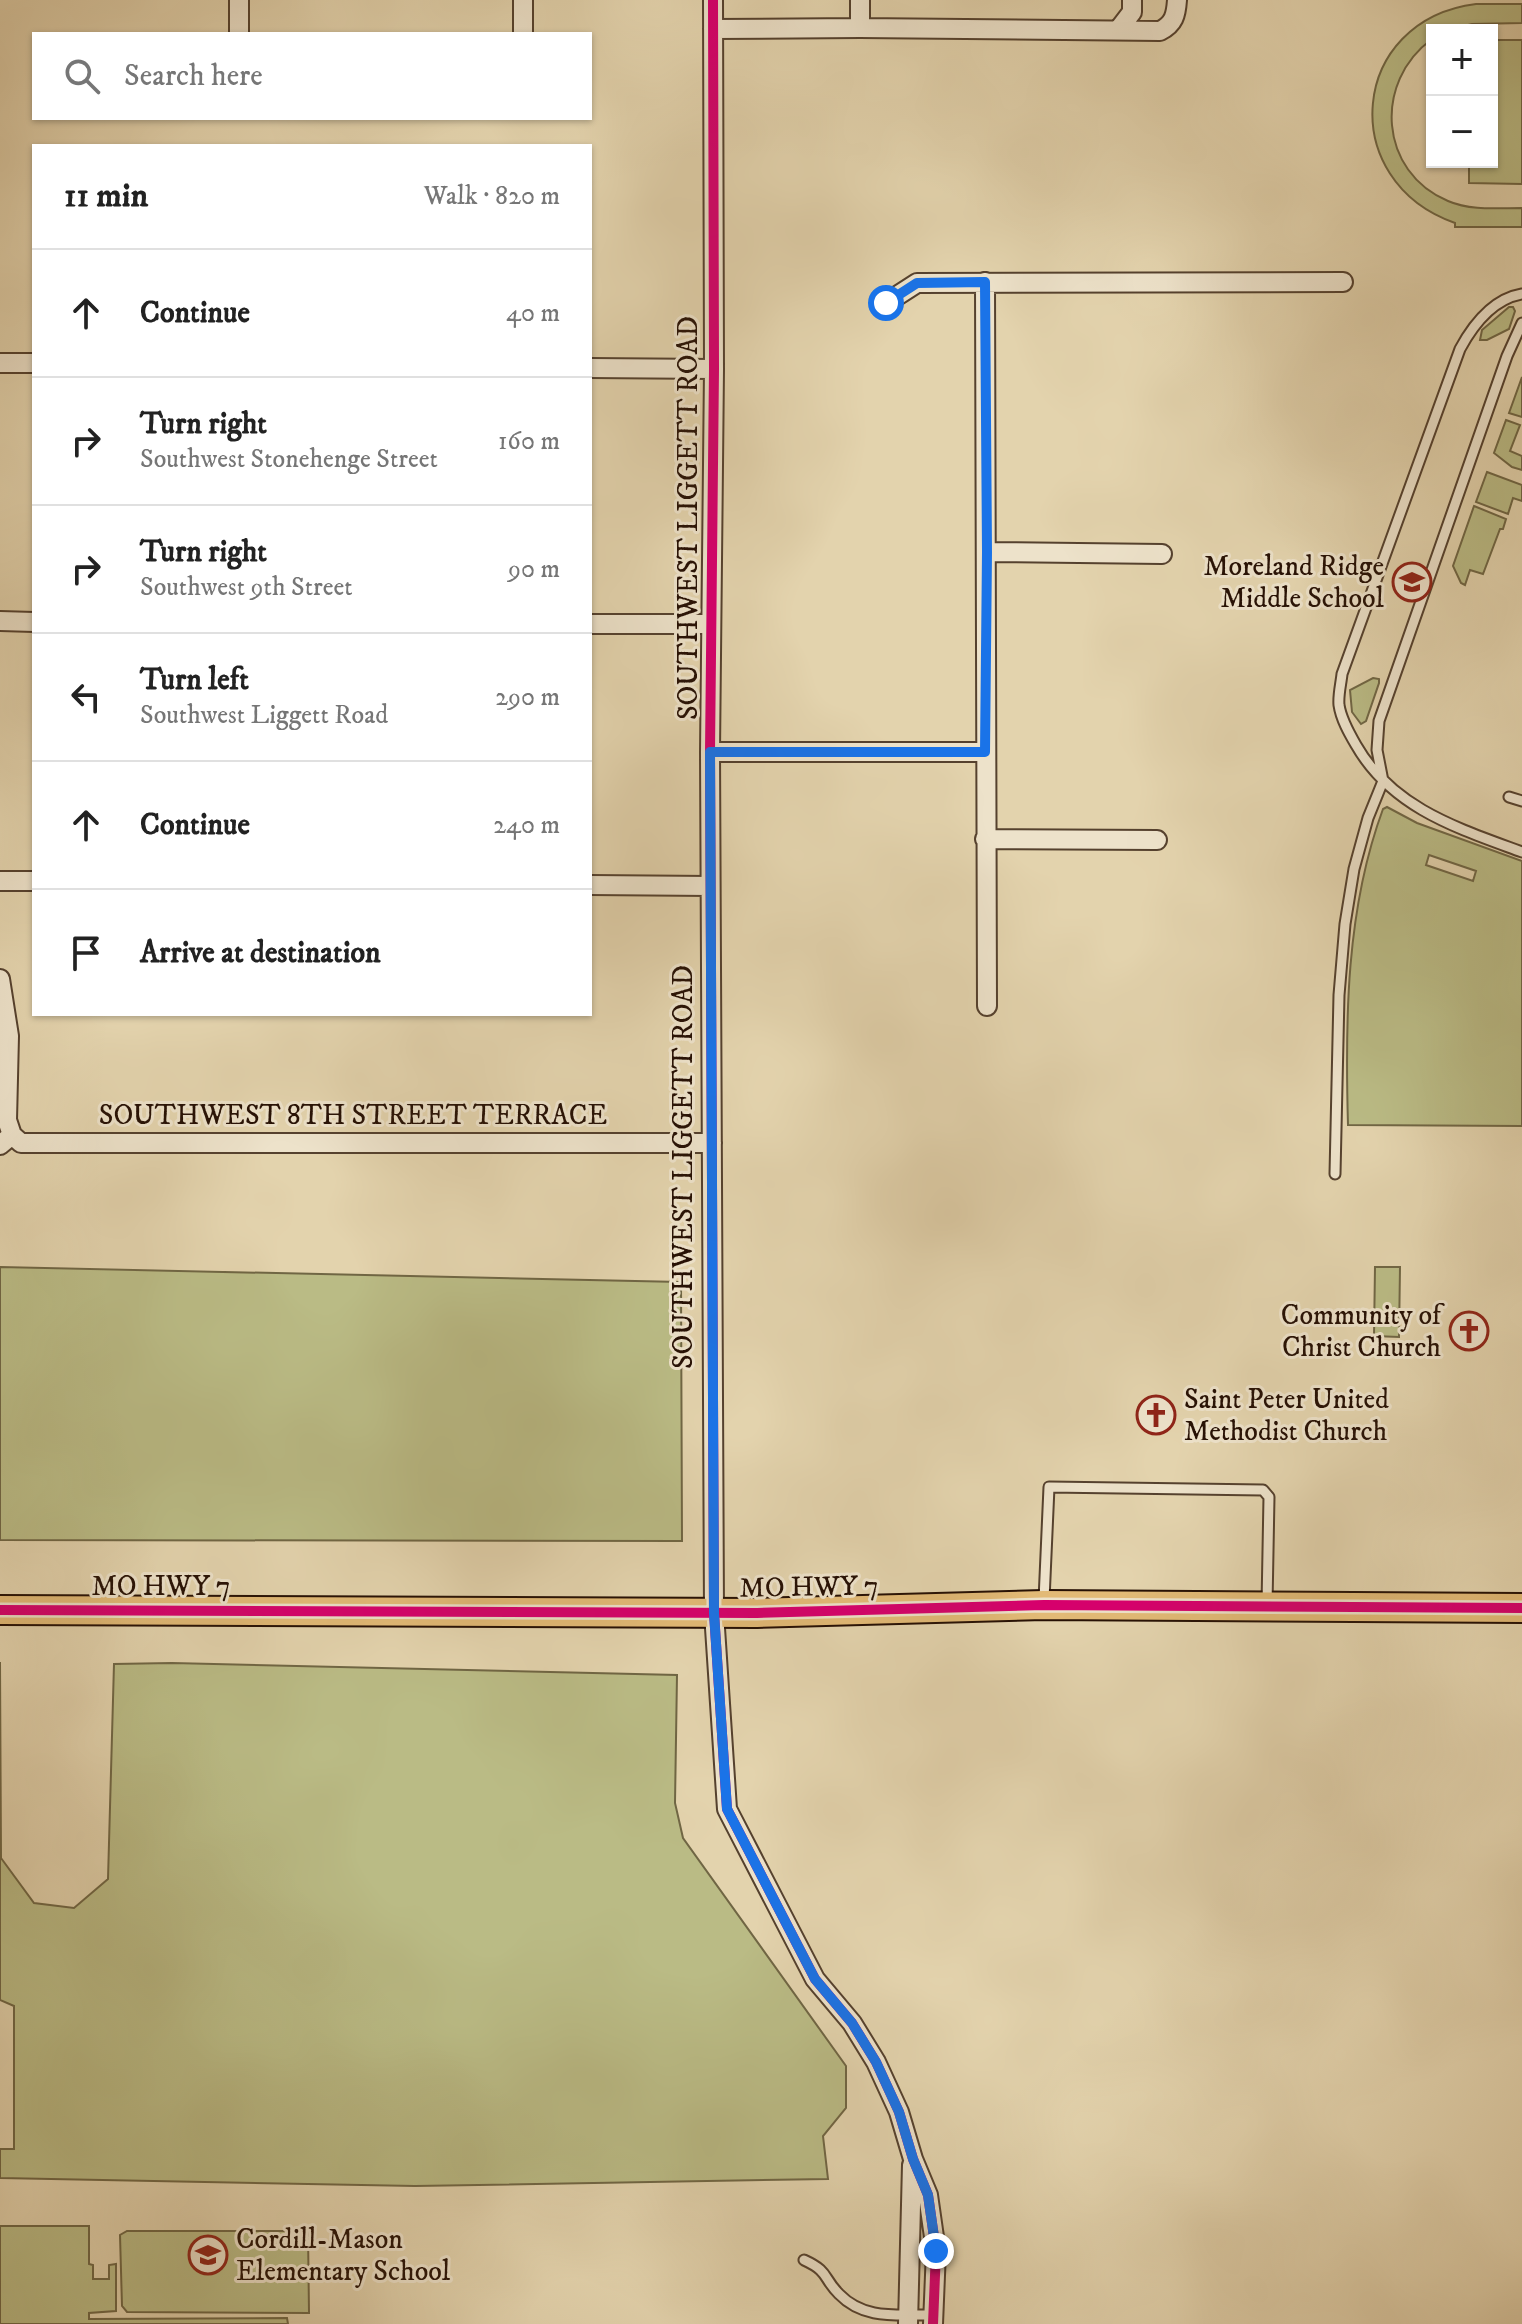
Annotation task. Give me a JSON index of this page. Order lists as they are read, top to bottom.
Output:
{
  "streets": {
    "main road": ["MO HWY 7"],
    "street": ["SOUTHWEST LIGGETT ROAD", "SOUTHWEST 8TH STREET TERRACE"]
  },
  "crossings": [
    ["SOUTHWEST LIGGETT ROAD", "SOUTHWEST 8TH STREET TERRACE"],
    ["SOUTHWEST LIGGETT ROAD", "MO HWY 7"]
  ],
  "places": {
    "school or university": ["Moreland Ridge Middle School", "Cordill-Mason Elementary School"],
    "church": ["Community of Christ Church", "Saint Peter United Methodist Church"]
  },
  "page": {
    "map_buttons": ["+", "−"],
    "search": "Search here",
    "heading": ["11 min", "Walk · 820 m"],
    "list": [
      ["Continue", "40 m"],
      ["Turn right", "Southwest Stonehenge Street", "160 m"],
      ["Turn right", "Southwest 9th Street", "90 m"],
      ["Turn left", "Southwest Liggett Road", "290 m"],
      ["Continue", "240 m"],
      "Arrive at destination"
    ]
  }
}
